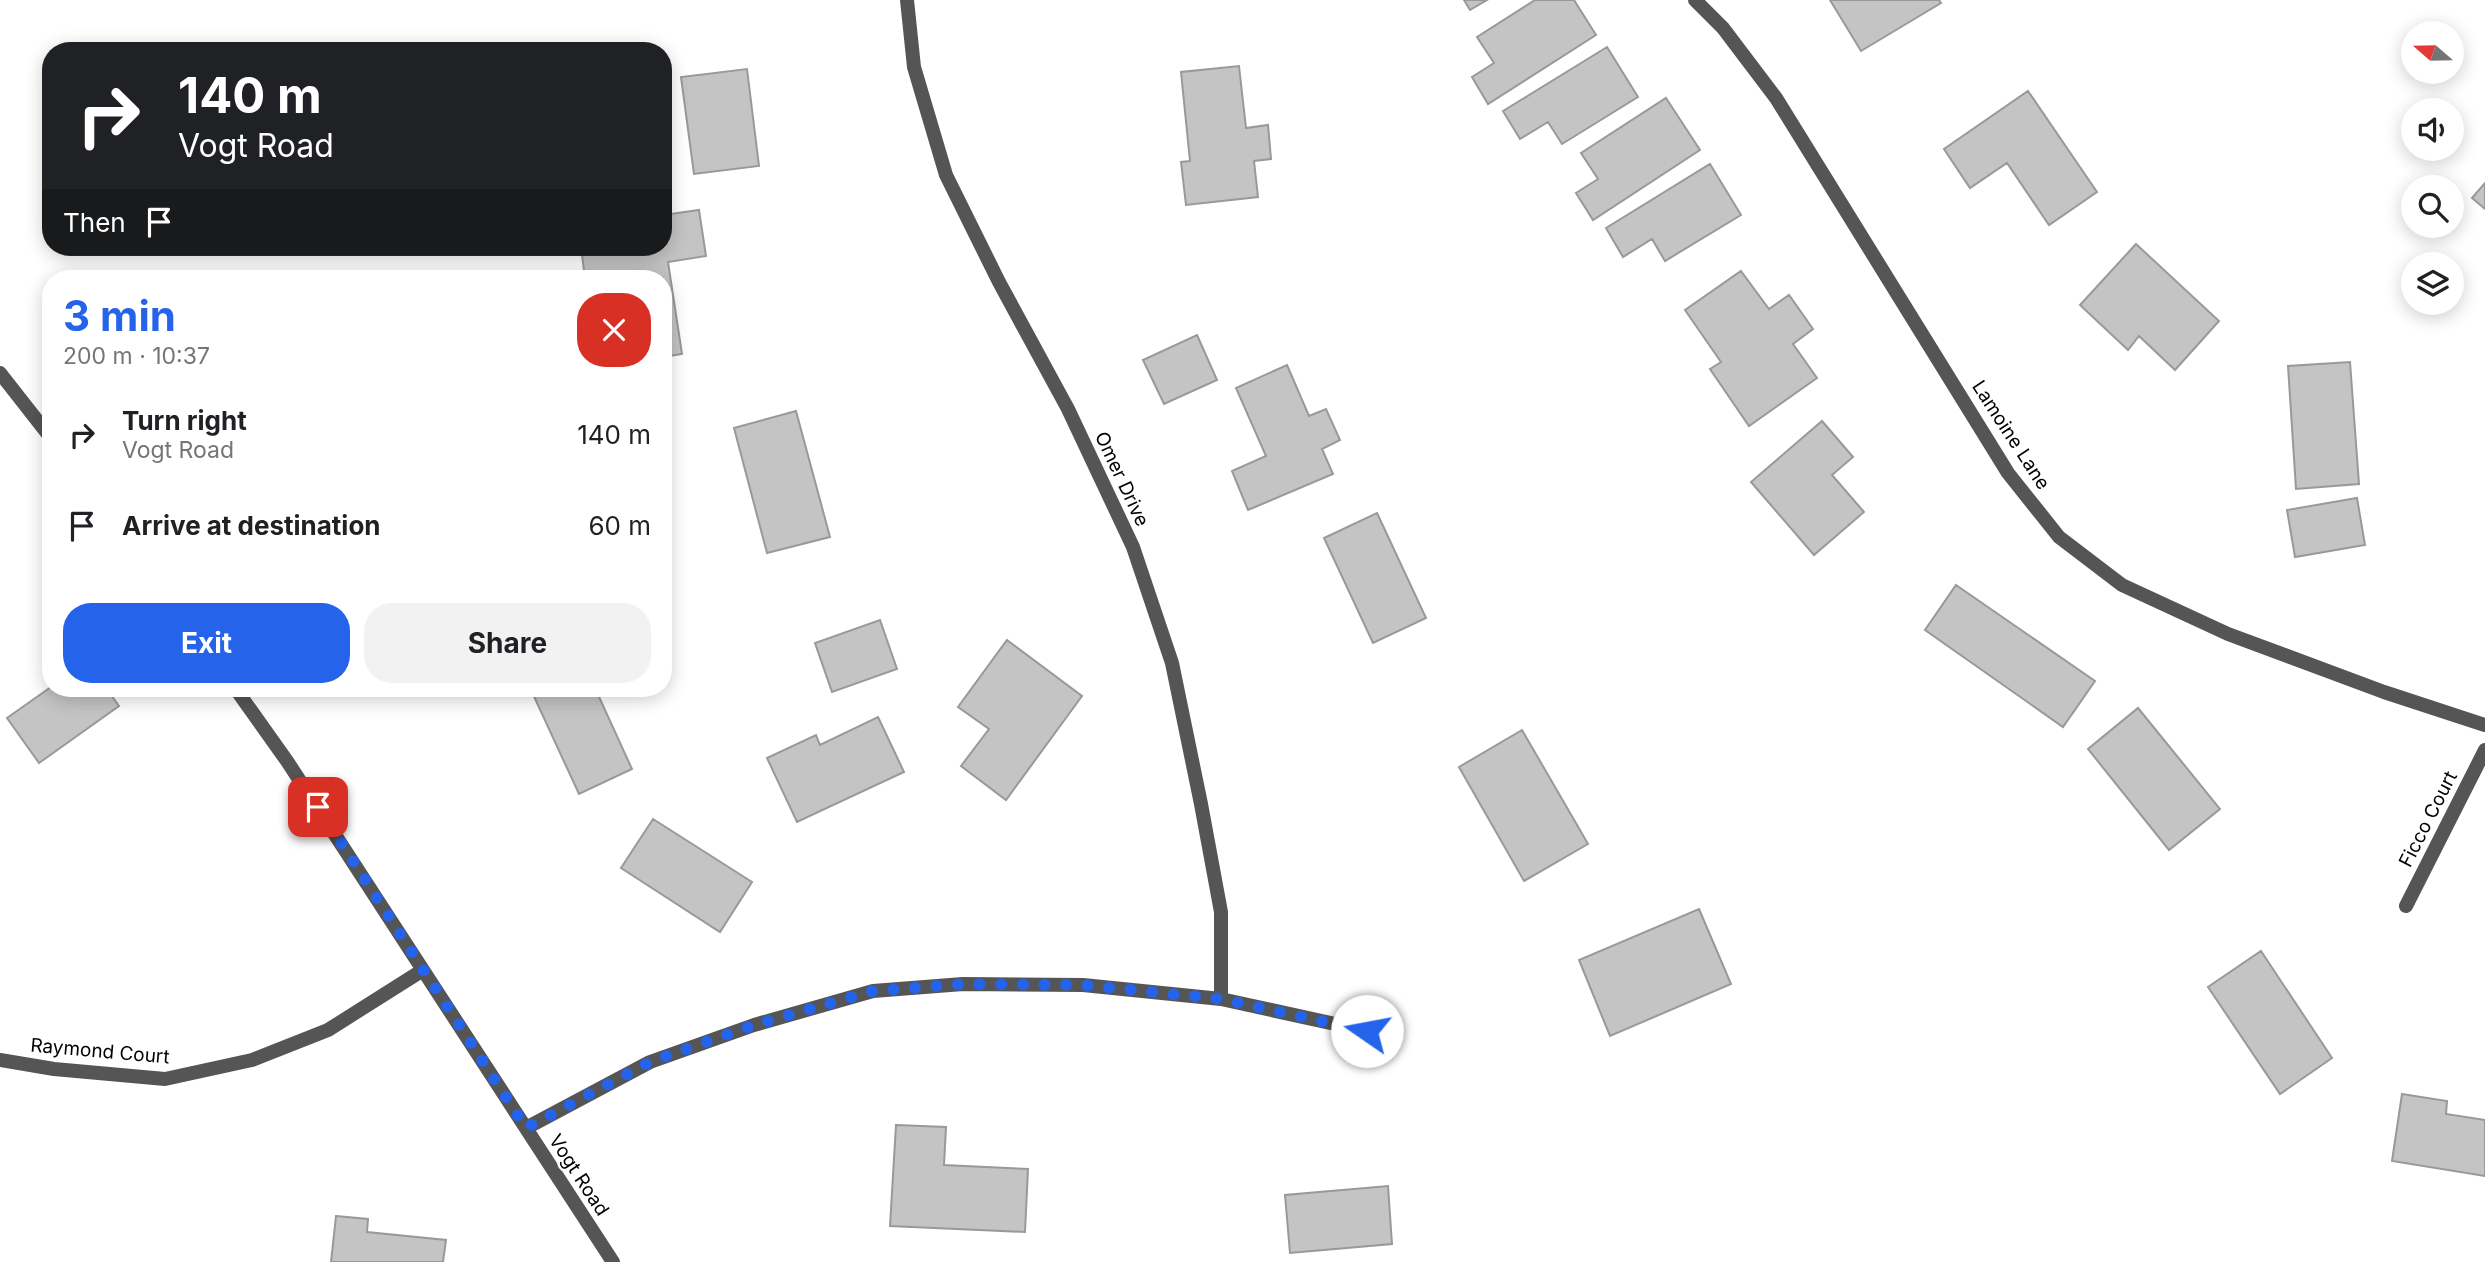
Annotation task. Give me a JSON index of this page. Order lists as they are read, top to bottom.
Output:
{
  "streets": {
    "street": [
      "Lamoine Lane",
      "Omer Drive",
      "Ficco Court",
      "Raymond Court",
      "Vogt Road"
    ]
  },
  "crossings": [
    ["Raymond Court", "Vogt Road"]
  ],
  "north": "left",
  "page": {
    "turn": ["140 m", "Vogt Road"],
    "then": "Then",
    "heading": ["3 min", "200 m · 10:37"],
    "list": [
      {
        "name": "Turn right",
        "note": "Vogt Road",
        "value": "140 m"
      },
      {
        "name": "Arrive at destination",
        "value": "60 m"
      }
    ],
    "buttons": ["Exit", "Share"]
  }
}
